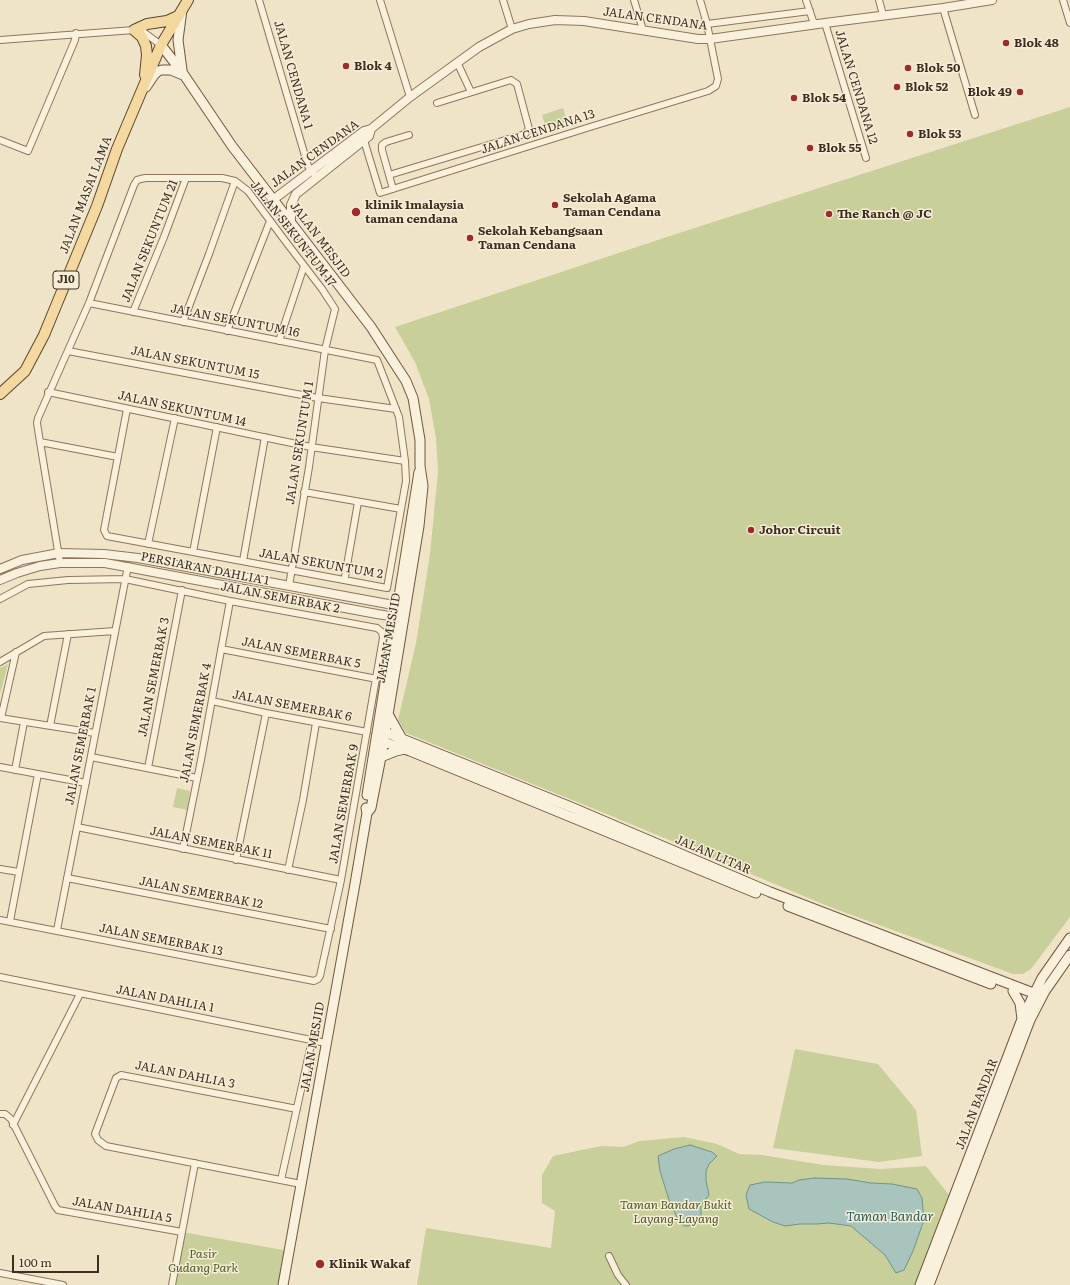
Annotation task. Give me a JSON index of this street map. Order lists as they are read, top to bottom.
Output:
{
  "streets": {
    "main road": [
      "JALAN MASAI LAMA",
      "JALAN MESJID",
      "J10",
      "JALAN LITAR",
      "JALAN BANDAR"
    ],
    "street": [
      "JALAN CENDANA",
      "JALAN CENDANA 1",
      "JALAN CENDANA 12",
      "JALAN CENDANA 13",
      "JALAN SEKUNTUM 17",
      "JALAN SEKUNTUM 21",
      "JALAN SEKUNTUM 16",
      "JALAN SEKUNTUM 15",
      "JALAN SEKUNTUM 14",
      "JALAN SEKUNTUM 1",
      "JALAN SEKUNTUM 2",
      "PERSIARAN DAHLIA 1",
      "JALAN SEMERBAK 2",
      "JALAN SEMERBAK 5",
      "JALAN SEMERBAK 3",
      "JALAN SEMERBAK 6",
      "JALAN SEMERBAK 4",
      "JALAN SEMERBAK 1",
      "JALAN SEMERBAK 9",
      "JALAN SEMERBAK 11",
      "JALAN SEMERBAK 12",
      "JALAN SEMERBAK 13",
      "JALAN DAHLIA 1",
      "JALAN DAHLIA 3",
      "JALAN DAHLIA 5"
    ]
  },
  "crossings": [
    ["JALAN CENDANA", "JALAN CENDANA 1"],
    ["JALAN CENDANA", "JALAN CENDANA 12"],
    ["JALAN CENDANA", "JALAN CENDANA 13"],
    ["JALAN CENDANA", "JALAN MESJID"],
    ["JALAN MASAI LAMA", "JALAN MESJID"],
    ["JALAN SEKUNTUM 17", "JALAN SEKUNTUM 21"],
    ["JALAN SEKUNTUM 17", "JALAN SEKUNTUM 16"],
    ["JALAN SEKUNTUM 17", "JALAN SEKUNTUM 1"],
    ["JALAN MESJID", "PERSIARAN DAHLIA 1"],
    ["JALAN MESJID", "JALAN LITAR"],
    ["JALAN MESJID", "JALAN DAHLIA 1"],
    ["JALAN SEKUNTUM 21", "JALAN SEKUNTUM 16"],
    ["JALAN SEKUNTUM 16", "JALAN SEKUNTUM 1"],
    ["JALAN SEKUNTUM 16", "JALAN SEKUNTUM 2"],
    ["JALAN SEKUNTUM 15", "JALAN SEKUNTUM 1"],
    ["JALAN SEKUNTUM 15", "JALAN SEKUNTUM 2"],
    ["JALAN SEKUNTUM 14", "JALAN SEKUNTUM 1"],
    ["JALAN SEKUNTUM 14", "JALAN SEKUNTUM 2"],
    ["JALAN SEKUNTUM 1", "JALAN SEKUNTUM 2"],
    ["JALAN SEKUNTUM 1", "PERSIARAN DAHLIA 1"],
    ["PERSIARAN DAHLIA 1", "JALAN SEMERBAK 1"],
    ["JALAN SEMERBAK 2", "JALAN SEMERBAK 3"],
    ["JALAN SEMERBAK 2", "JALAN SEMERBAK 4"],
    ["JALAN SEMERBAK 2", "JALAN SEMERBAK 1"],
    ["JALAN SEMERBAK 2", "JALAN SEMERBAK 9"],
    ["JALAN SEMERBAK 5", "JALAN SEMERBAK 4"],
    ["JALAN SEMERBAK 5", "JALAN SEMERBAK 9"],
    ["JALAN SEMERBAK 6", "JALAN SEMERBAK 4"],
    ["JALAN SEMERBAK 6", "JALAN SEMERBAK 9"],
    ["JALAN SEMERBAK 4", "JALAN SEMERBAK 11"],
    ["JALAN SEMERBAK 1", "JALAN SEMERBAK 11"],
    ["JALAN SEMERBAK 1", "JALAN SEMERBAK 12"],
    ["JALAN SEMERBAK 1", "JALAN SEMERBAK 13"],
    ["JALAN SEMERBAK 9", "JALAN SEMERBAK 11"],
    ["JALAN SEMERBAK 9", "JALAN SEMERBAK 12"],
    ["JALAN SEMERBAK 9", "JALAN SEMERBAK 13"],
    ["JALAN LITAR", "JALAN BANDAR"]
  ],
  "water": ["Taman Bandar"],
  "parks": ["Taman Bandar Bukit Layang-Layang", "Pasir Gudang Park"],
  "places": [
    "Blok 48",
    "Blok 4",
    "Blok 50",
    "Blok 52",
    "Blok 49",
    "Blok 54",
    "Blok 53",
    "Blok 55",
    "Sekolah Agama Taman Cendana",
    "klinik 1malaysia taman cendana",
    "The Ranch @ JC",
    "Sekolah Kebangsaan Taman Cendana",
    "Johor Circuit",
    "Klinik Wakaf"
  ],
  "scale_bar": "100 m"
}
